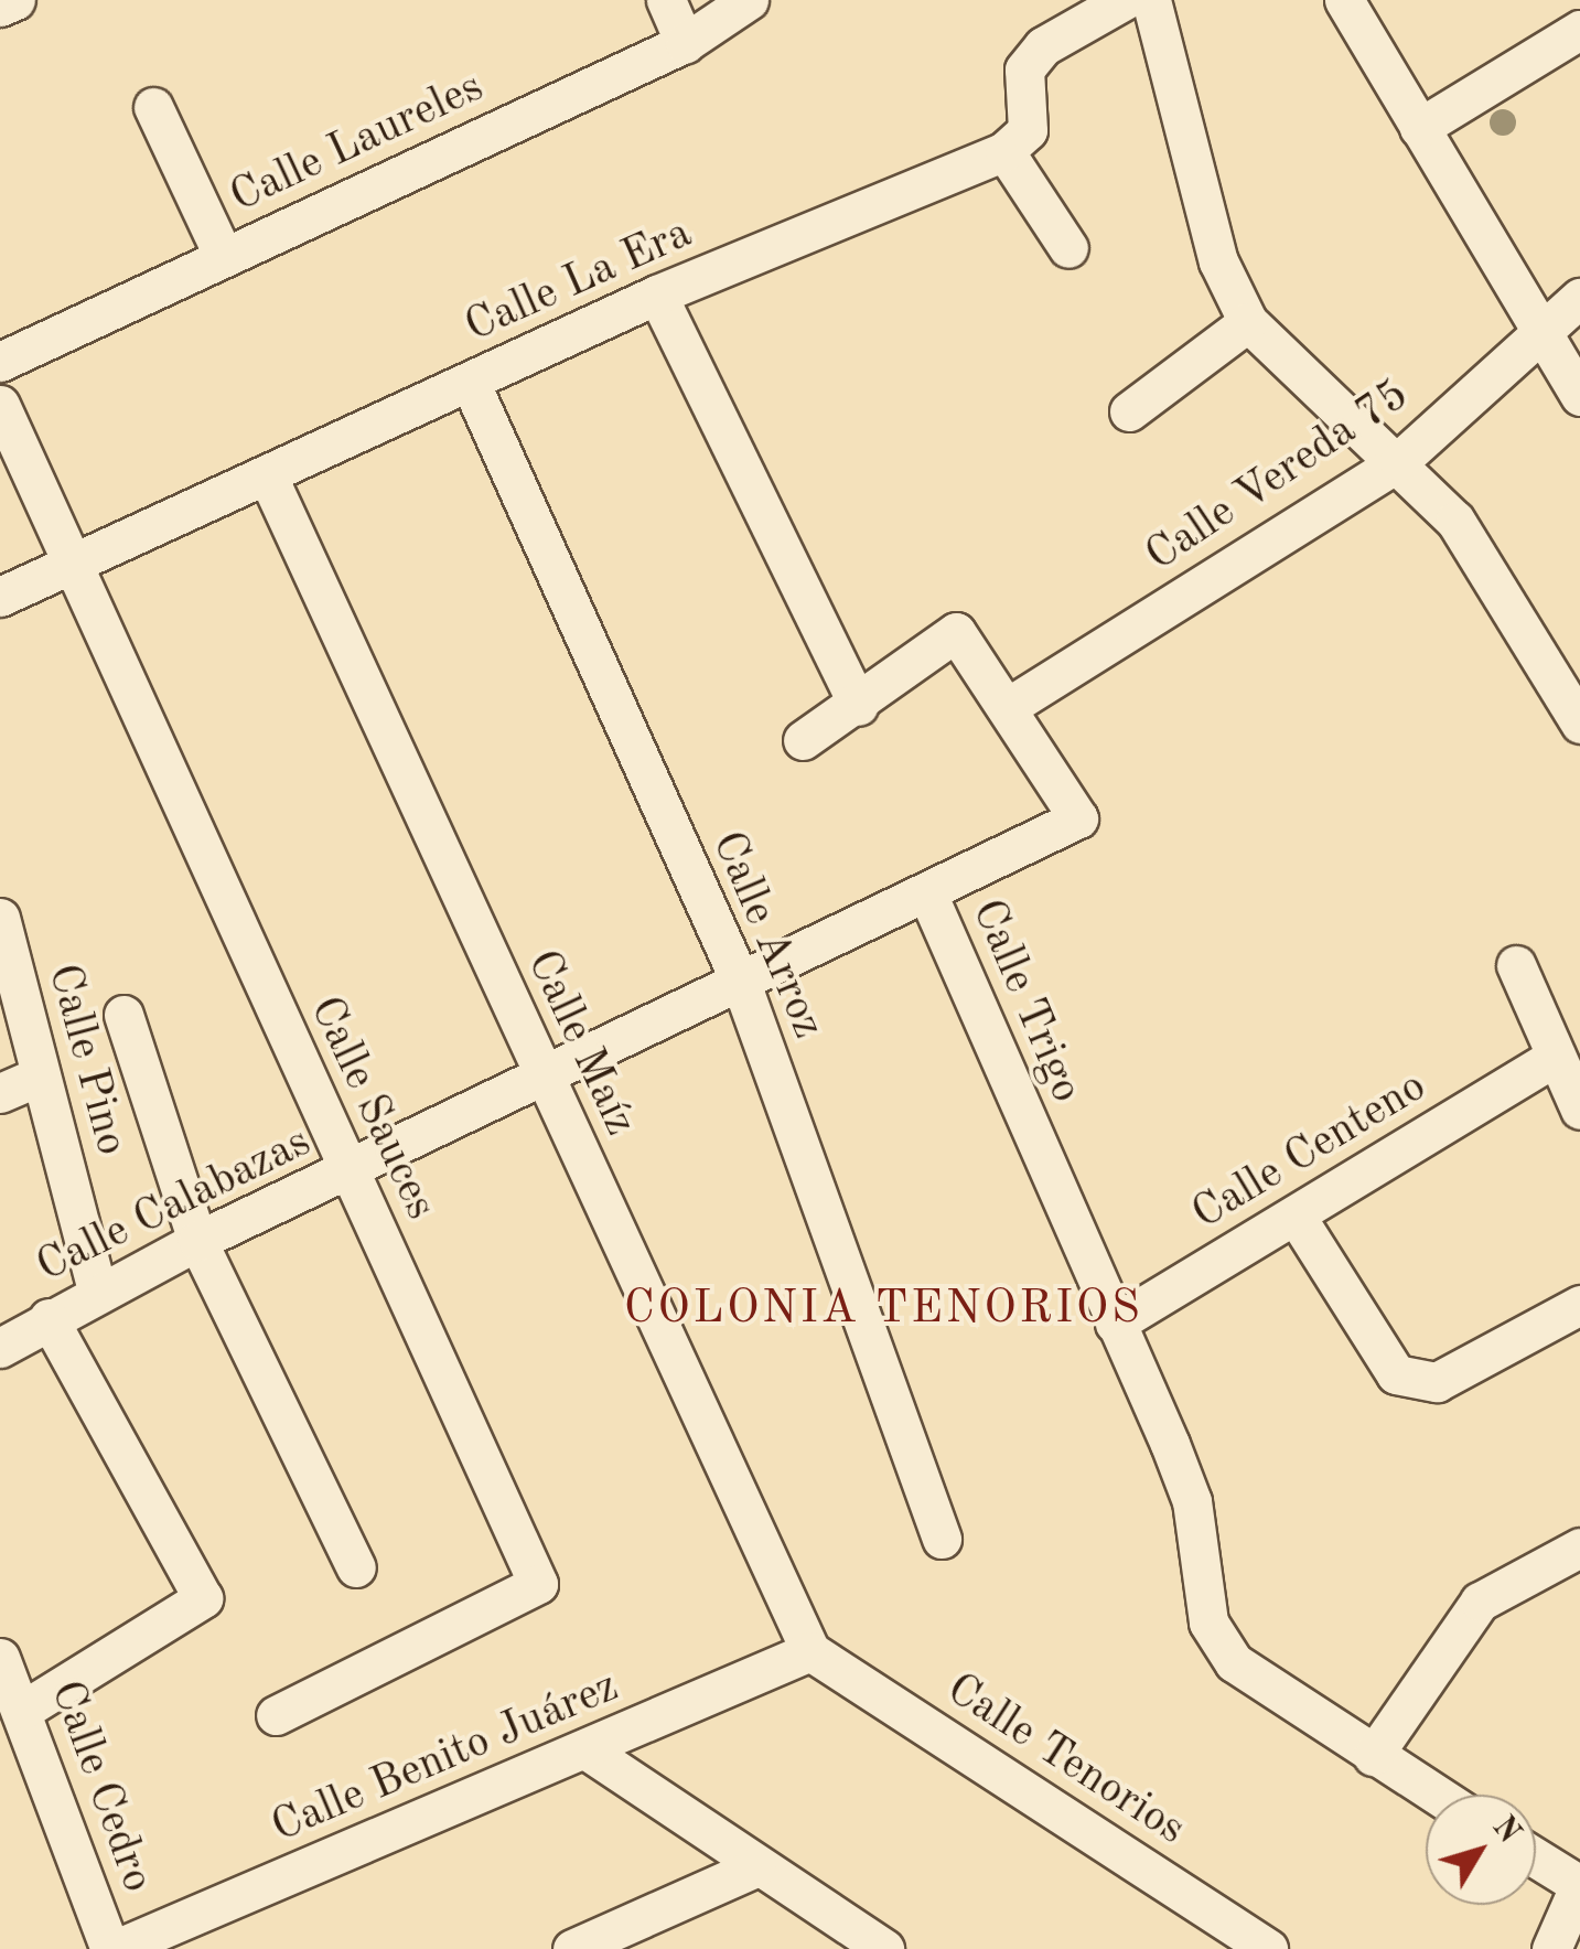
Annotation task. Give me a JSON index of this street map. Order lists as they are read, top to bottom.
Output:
{
  "streets": {
    "street": [
      "Calle Laureles",
      "Calle La Era",
      "Calle Vereda 75",
      "Calle Arroz",
      "Calle Trigo",
      "Calle Maíz",
      "Calle Pino",
      "Calle Sauces",
      "Calle Centeno",
      "Calle Calabazas",
      "Calle Benito Juárez",
      "Calle Tenorios",
      "Calle Cedro"
    ]
  },
  "crossings": [
    ["Calle La Era", "Calle Arroz"],
    ["Calle La Era", "Calle Maíz"],
    ["Calle La Era", "Calle Sauces"],
    ["Calle Vereda 75", "Calle Trigo"],
    ["Calle Arroz", "Calle Calabazas"],
    ["Calle Trigo", "Calle Centeno"],
    ["Calle Trigo", "Calle Calabazas"],
    ["Calle Maíz", "Calle Calabazas"],
    ["Calle Maíz", "Calle Benito Juárez"],
    ["Calle Maíz", "Calle Tenorios"],
    ["Calle Pino", "Calle Calabazas"],
    ["Calle Sauces", "Calle Calabazas"],
    ["Calle Benito Juárez", "Calle Tenorios"],
    ["Calle Benito Juárez", "Calle Cedro"]
  ],
  "districts": ["COLONIA TENORIOS"],
  "north": "top right"
}
